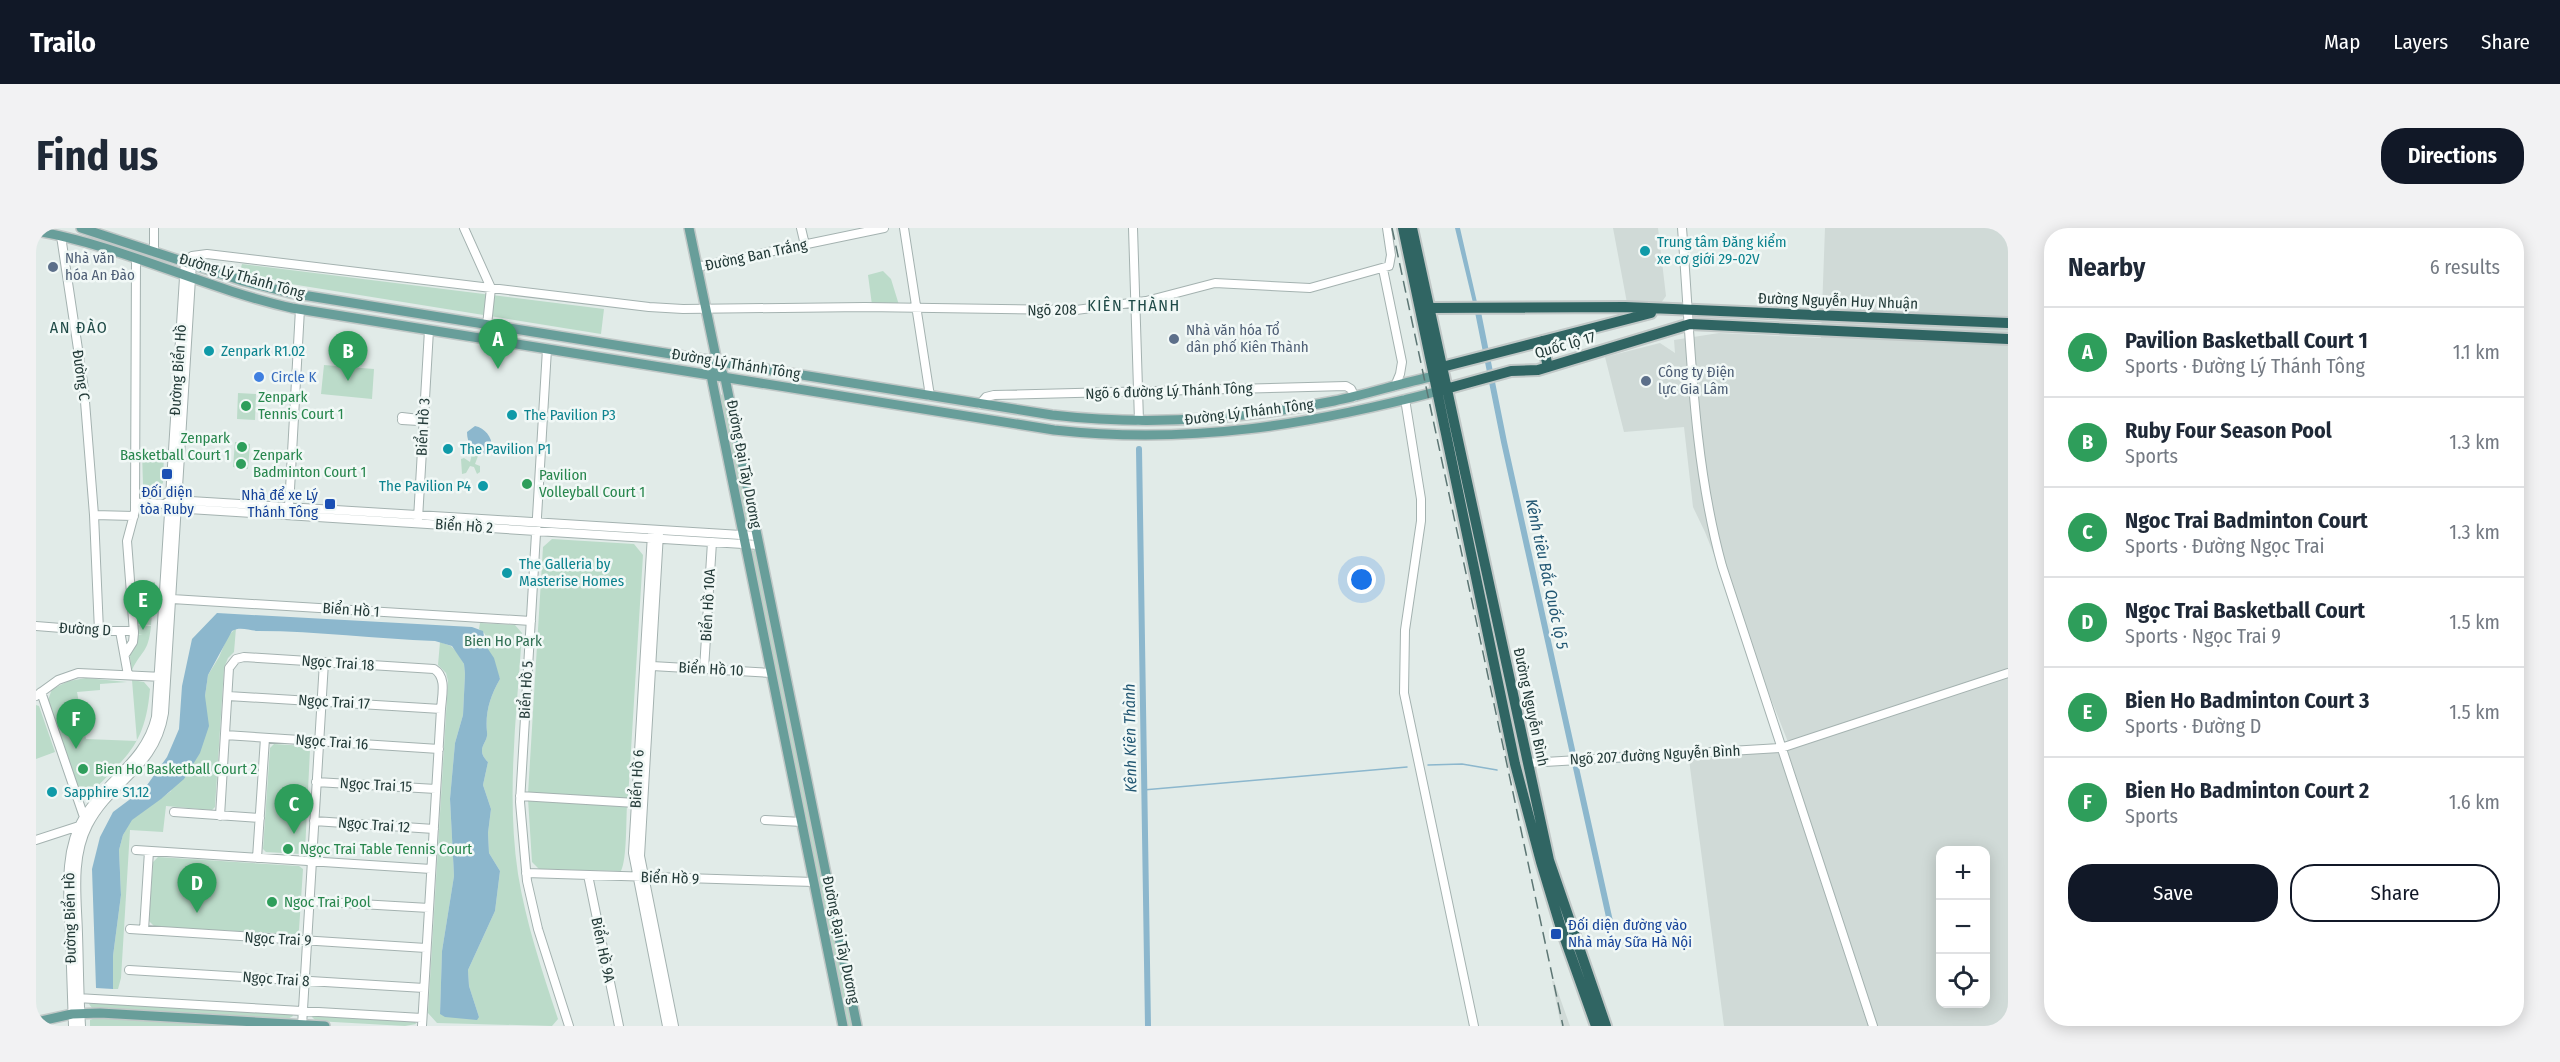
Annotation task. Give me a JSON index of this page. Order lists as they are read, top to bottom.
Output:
{
  "streets": {
    "highway": ["Đường Nguyễn Huy Nhuận", "Quốc lộ 17", "Đường Nguyễn Bình"],
    "main road": ["Đường Lý Thánh Tông", "Đường Đại Tây Dương"],
    "street": [
      "Đường Ban Trắng",
      "Ngõ 208",
      "Đường Biển Hồ",
      "Đường C",
      "Ngõ 6 đường Lý Thánh Tông",
      "Biển Hồ 3",
      "Biển Hồ 2",
      "Biển Hồ 10A",
      "Biển Hồ 1",
      "Đường D",
      "Ngọc Trai 18",
      "Biển Hồ 10",
      "Biển Hồ 5",
      "Ngọc Trai 17",
      "Ngọc Trai 16",
      "Ngõ 207 đường Nguyễn Bình",
      "Biển Hồ 6",
      "Ngọc Trai 15",
      "Ngọc Trai 12",
      "Biển Hồ 9",
      "Ngọc Trai 9",
      "Biển Hồ 9A",
      "Ngọc Trai 8"
    ]
  },
  "crossings": [
    ["Đường Ban Trắng", "Đường Đại Tây Dương"],
    ["Đường Lý Thánh Tông", "Ngõ 208"],
    ["Đường Lý Thánh Tông", "Quốc lộ 17"],
    ["Đường Lý Thánh Tông", "Đường Biển Hồ"],
    ["Đường Lý Thánh Tông", "Đường C"],
    ["Đường Lý Thánh Tông", "Ngõ 6 đường Lý Thánh Tông"],
    ["Đường Lý Thánh Tông", "Biển Hồ 3"],
    ["Đường Lý Thánh Tông", "Đường Đại Tây Dương"],
    ["Đường Lý Thánh Tông", "Biển Hồ 5"],
    ["Đường Lý Thánh Tông", "Đường Nguyễn Bình"],
    ["Đường Nguyễn Huy Nhuận", "Quốc lộ 17"],
    ["Ngõ 208", "Đường Biển Hồ"],
    ["Ngõ 208", "Đường Đại Tây Dương"],
    ["Quốc lộ 17", "Đường Nguyễn Bình"],
    ["Đường Biển Hồ", "Biển Hồ 2"],
    ["Đường Biển Hồ", "Biển Hồ 1"],
    ["Đường C", "Đường D"],
    ["Biển Hồ 3", "Biển Hồ 2"],
    ["Đường Đại Tây Dương", "Biển Hồ 2"],
    ["Đường Đại Tây Dương", "Biển Hồ 10"],
    ["Đường Đại Tây Dương", "Biển Hồ 9"],
    ["Biển Hồ 2", "Biển Hồ 10A"],
    ["Biển Hồ 2", "Biển Hồ 5"],
    ["Biển Hồ 2", "Biển Hồ 6"],
    ["Biển Hồ 10A", "Biển Hồ 10"],
    ["Biển Hồ 1", "Biển Hồ 5"],
    ["Ngọc Trai 18", "Ngọc Trai 17"],
    ["Biển Hồ 10", "Biển Hồ 6"],
    ["Biển Hồ 5", "Biển Hồ 9"],
    ["Đường Nguyễn Bình", "Ngõ 207 đường Nguyễn Bình"],
    ["Biển Hồ 6", "Biển Hồ 9"],
    ["Biển Hồ 9", "Biển Hồ 9A"]
  ],
  "districts": ["KIÊN THÀNH", "AN ĐÀO"],
  "water": ["Kênh tiêu Bắc Quốc lộ 5", "Kênh Kiên Thành"],
  "parks": ["Bien Ho Park"],
  "places": {
    "other": [
      "Trung tâm Đăng kiểm xe cơ giới 29-02V",
      "Nhà văn hóa An Đào",
      "Nhà văn hóa Tổ dân phố Kiên Thành",
      "Zenpark R1.02",
      "Circle K",
      "Công ty Điện lực Gia Lâm",
      "Zenpark Tennis Court 1",
      "The Pavilion P3",
      "Zenpark Basketball Court 1",
      "The Pavilion P1",
      "Zenpark Badminton Court 1",
      "Pavilion Volleyball Court 1",
      "The Pavilion P4",
      "The Galleria by Masterise Homes",
      "Bien Ho Basketball Court 2",
      "Sapphire S1.12",
      "Ngọc Trai Table Tennis Court",
      "Ngoc Trai Pool"
    ],
    "transit": ["Đối diện tòa Ruby", "Nhà để xe Lý Thánh Tông", "Đối diện đường vào Nhà máy Sữa Hà Nội"]
  },
  "page": {
    "header": "Trailo",
    "nav": ["Map", "Layers", "Share"],
    "buttons": [
      "Directions",
      ["Save", "Share"]
    ],
    "title": "Find us",
    "heading": ["Nearby", "6 results"],
    "list": [
      {
        "mark": "A",
        "name": "Pavilion Basketball Court 1",
        "note": "Sports · Đường Lý Thánh Tông",
        "value": "1.1 km"
      },
      {
        "mark": "B",
        "name": "Ruby Four Season Pool",
        "note": "Sports",
        "value": "1.3 km"
      },
      {
        "mark": "C",
        "name": "Ngoc Trai Badminton Court",
        "note": "Sports · Đường Ngọc Trai",
        "value": "1.3 km"
      },
      {
        "mark": "D",
        "name": "Ngọc Trai Basketball Court",
        "note": "Sports · Ngọc Trai 9",
        "value": "1.5 km"
      },
      {
        "mark": "E",
        "name": "Bien Ho Badminton Court 3",
        "note": "Sports · Đường D",
        "value": "1.5 km"
      },
      {
        "mark": "F",
        "name": "Bien Ho Badminton Court 2",
        "note": "Sports",
        "value": "1.6 km"
      }
    ],
    "pins": [
      "A",
      "B",
      "E",
      "F",
      "C",
      "D"
    ],
    "map_buttons": ["+", "−"]
  }
}
